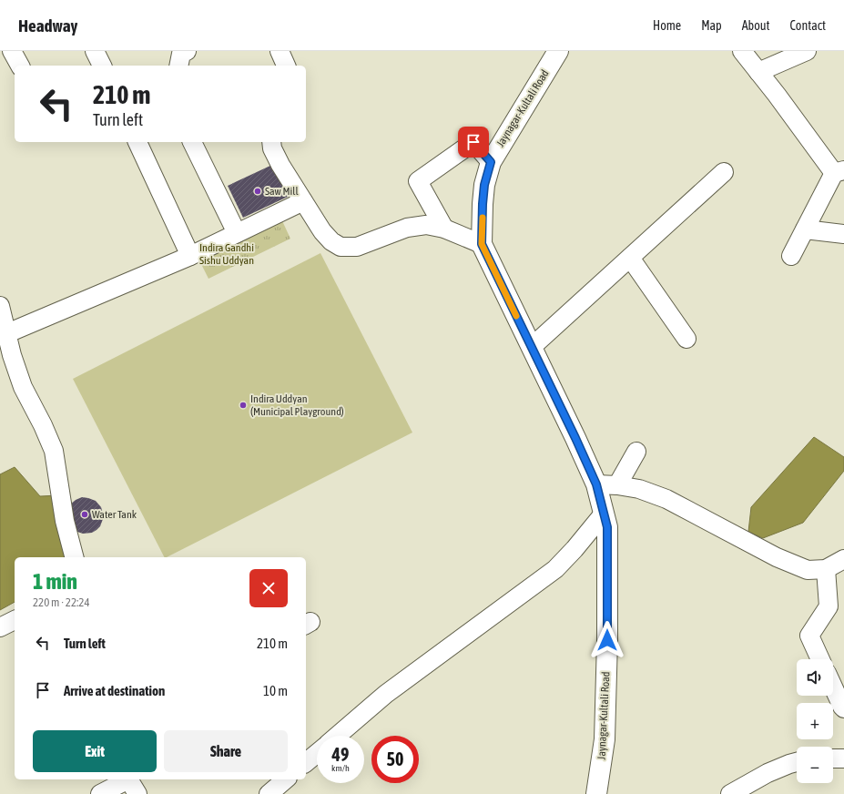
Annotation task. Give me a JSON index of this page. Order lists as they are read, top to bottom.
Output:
{
  "streets": {
    "main road": ["Jaynagar-Kultali Road"]
  },
  "parks": ["Indira Gandhi Sishu Uddyan"],
  "places": ["Saw Mill", "Indira Uddyan (Municipal Playground)", "Water Tank"],
  "page": {
    "header": "Headway",
    "nav": [
      "Home",
      "Map",
      "About",
      "Contact"
    ],
    "turn": ["210 m", "Turn left"],
    "heading": ["1 min", "220 m · 22:24"],
    "list": [
      {
        "name": "Turn left",
        "value": "210 m"
      },
      {
        "name": "Arrive at destination",
        "value": "10 m"
      }
    ],
    "map_buttons": ["+", "−"],
    "buttons": ["Exit", "Share"],
    "speed": "49 km/h",
    "limit": "50"
  }
}
